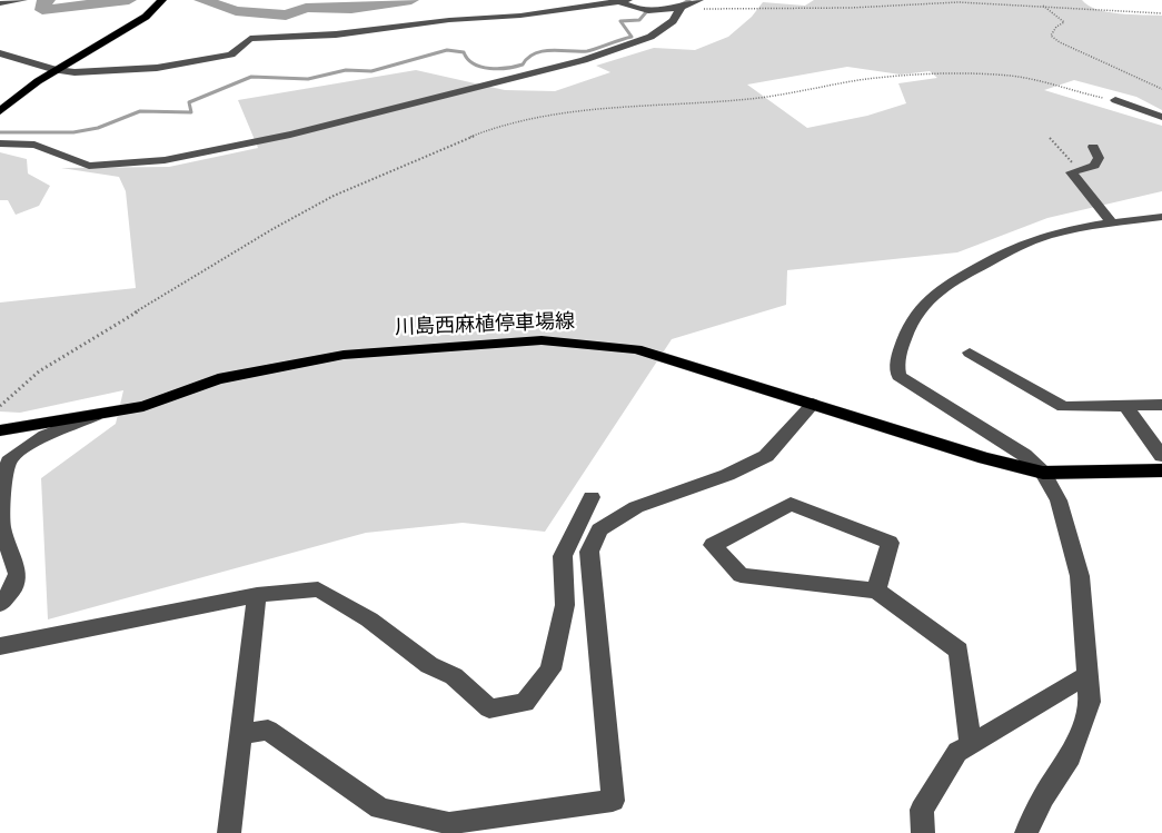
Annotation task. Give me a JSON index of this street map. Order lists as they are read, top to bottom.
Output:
{
  "streets": {
    "main road": ["川島西麻植停車場線"]
  }
}
